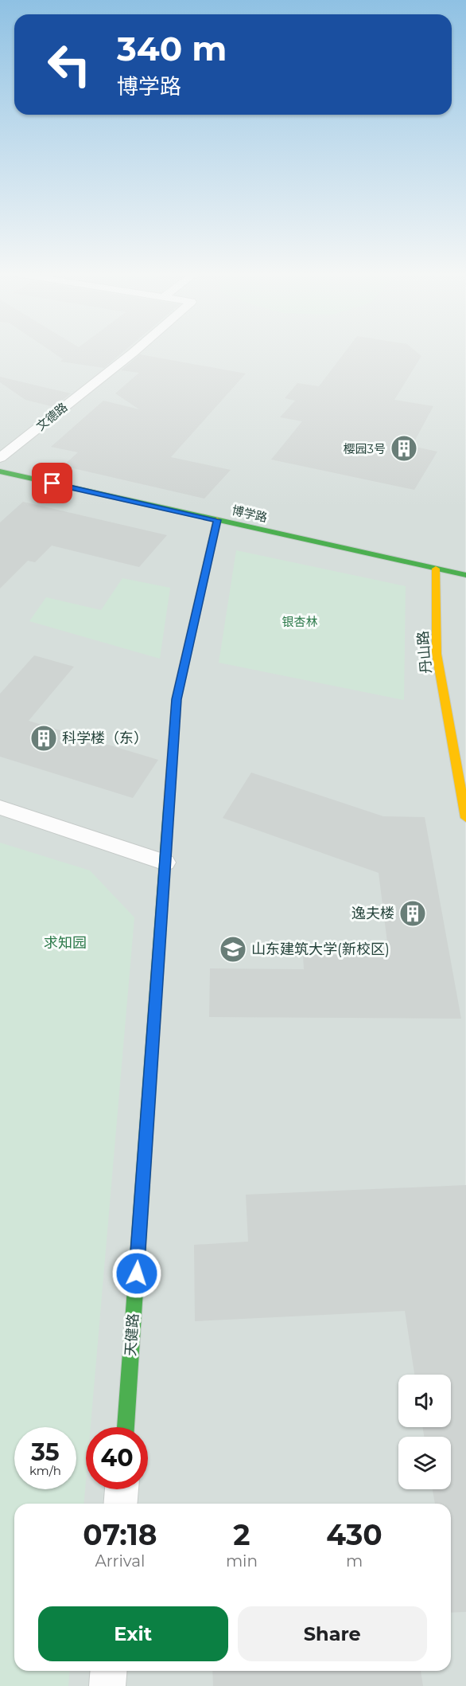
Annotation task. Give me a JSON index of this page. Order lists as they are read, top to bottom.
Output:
{
  "streets": {
    "street": [
      "文德路",
      "博学路",
      "丹山路",
      "天健路"
    ]
  },
  "crossings": [
    ["博学路", "丹山路"],
    ["博学路", "天健路"]
  ],
  "parks": ["银杏林", "求知园"],
  "places": {
    "building": ["樱园3号", "科学楼（东）", "逸夫楼"],
    "school or university": ["山东建筑大学(新校区)"]
  },
  "page": {
    "turn": ["340 m", "博学路"],
    "speed": "35 km/h",
    "limit": "40",
    "eta": [
      "07:18",
      "Arrival",
      "2",
      "min",
      "430",
      "m"
    ],
    "buttons": ["Exit", "Share"]
  }
}
